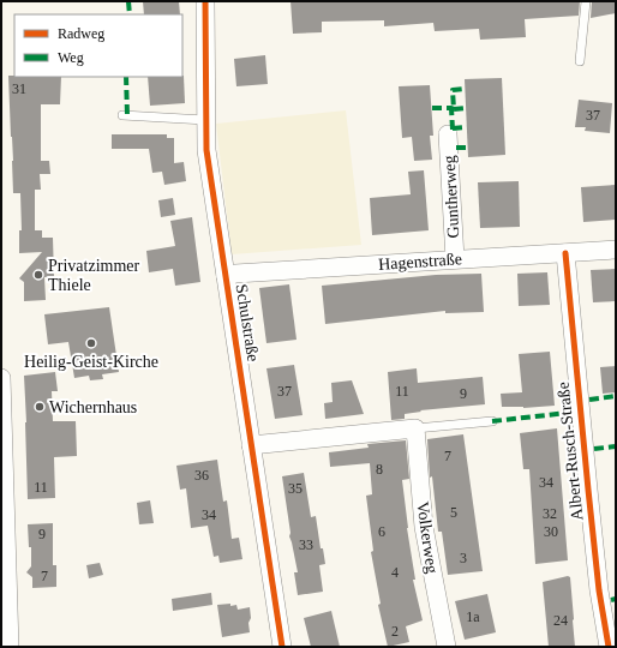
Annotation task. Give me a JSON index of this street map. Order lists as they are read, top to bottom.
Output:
{
  "streets": {
    "street": [
      "Guntherweg",
      "Hagenstraße",
      "Schulstraße",
      "Albert-Rusch-Straße",
      "Volkerweg"
    ]
  },
  "crossings": [
    ["Guntherweg", "Hagenstraße"],
    ["Hagenstraße", "Schulstraße"],
    ["Hagenstraße", "Albert-Rusch-Straße"]
  ],
  "places": ["Privatzimmer Thiele", "Heilig-Geist-Kirche", "Wichernhaus"],
  "house_numbers": [
    "31",
    "37",
    "37",
    "11",
    "9",
    "7",
    "8",
    "36",
    "34",
    "11",
    "35",
    "5",
    "32",
    "34",
    "6",
    "30",
    "9",
    "33",
    "3",
    "4",
    "7",
    "1a",
    "24",
    "2"
  ],
  "legend": ["Radweg", "Weg"]
}
